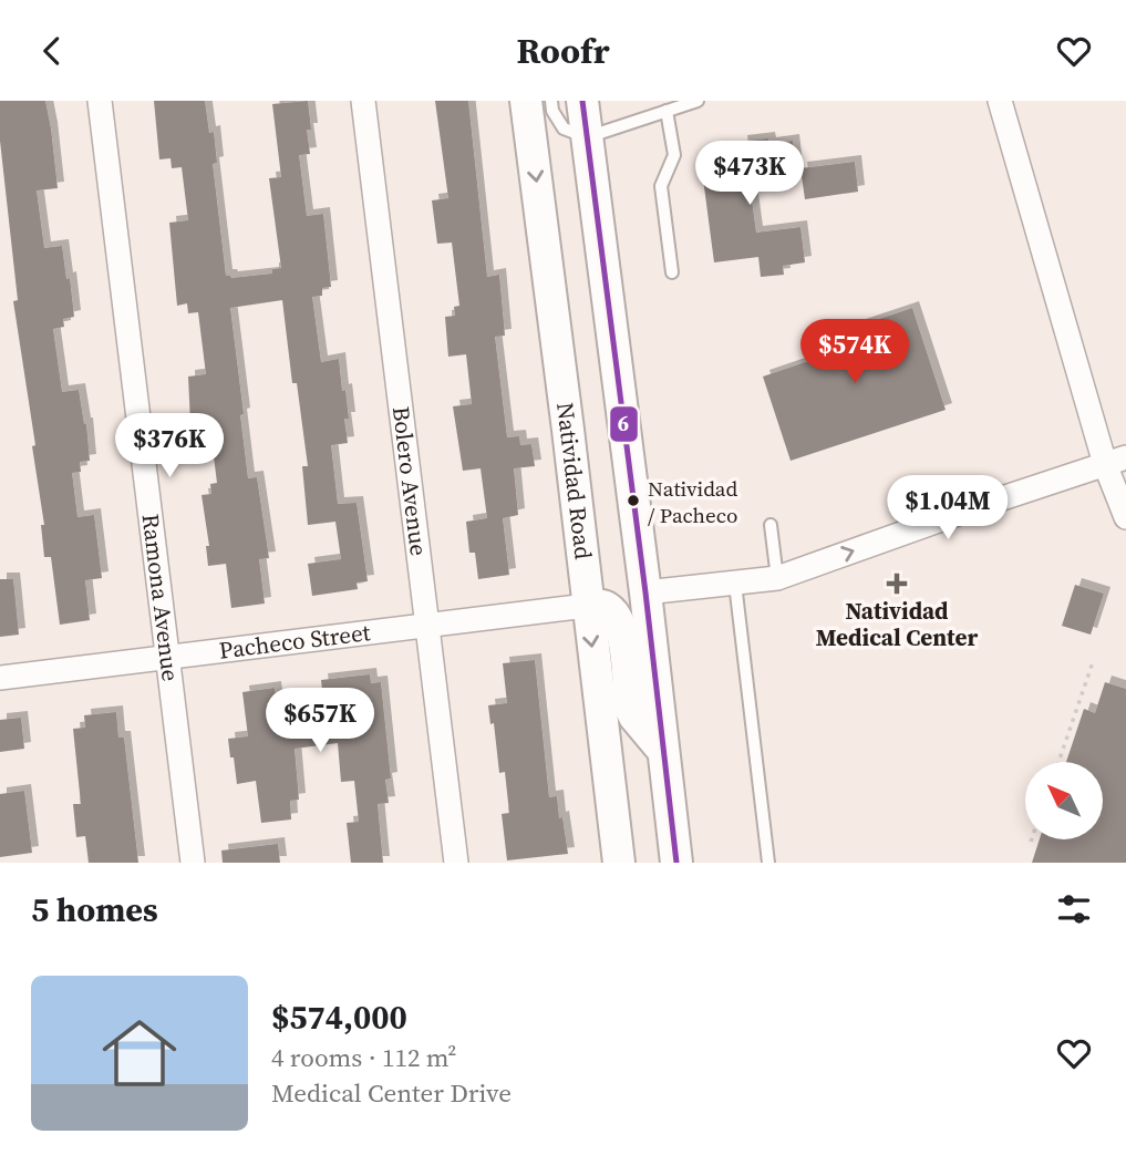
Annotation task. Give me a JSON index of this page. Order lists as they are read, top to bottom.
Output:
{
  "streets": {
    "main road": ["Natividad Road"],
    "street": ["Bolero Avenue", "Ramona Avenue", "Pacheco Street"]
  },
  "crossings": [
    ["Bolero Avenue", "Pacheco Street"],
    ["Natividad Road", "Pacheco Street"],
    ["Ramona Avenue", "Pacheco Street"]
  ],
  "places": {
    "other": ["Natividad / Pacheco"],
    "health": ["Natividad Medical Center"]
  },
  "lines": ["transit line 6"],
  "north": "top left",
  "page": {
    "header": "Roofr",
    "price": [
      "$473K",
      "$574K",
      "$376K",
      "$1.04M",
      "$657K"
    ],
    "heading": "5 homes",
    "list": [
      {
        "name": "$574,000",
        "note": "4 rooms · 112 m² · Medical Center Drive"
      }
    ]
  }
}
